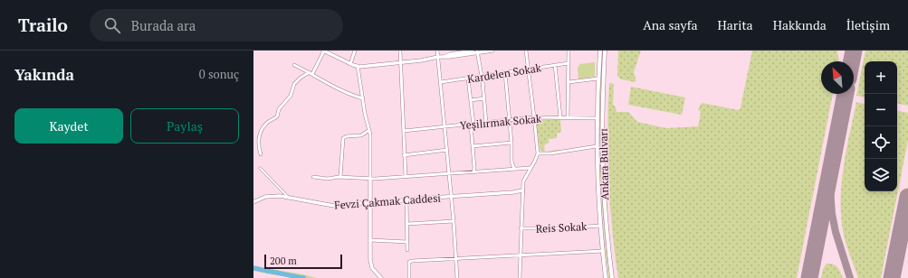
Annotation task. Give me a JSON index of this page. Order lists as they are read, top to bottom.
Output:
{
  "streets": {
    "main road": ["Ankara Bulvarı"],
    "street": [
      "Kardelen Sokak",
      "Yeşilırmak Sokak",
      "Fevzi Çakmak Caddesi",
      "Reis Sokak"
    ]
  },
  "crossings": [
    ["Yeşilırmak Sokak", "Ankara Bulvarı"],
    ["Ankara Bulvarı", "Reis Sokak"]
  ],
  "scale_bar": "200 m",
  "north": "top left",
  "page": {
    "header": "Trailo",
    "search": "Burada ara",
    "nav": [
      "Ana sayfa",
      "Harita",
      "Hakkında",
      "İletişim"
    ],
    "heading": ["Yakında", "0 sonuç"],
    "map_buttons": ["+", "−"],
    "buttons": ["Kaydet", "Paylaş"],
    "scale": "200 m"
  }
}
